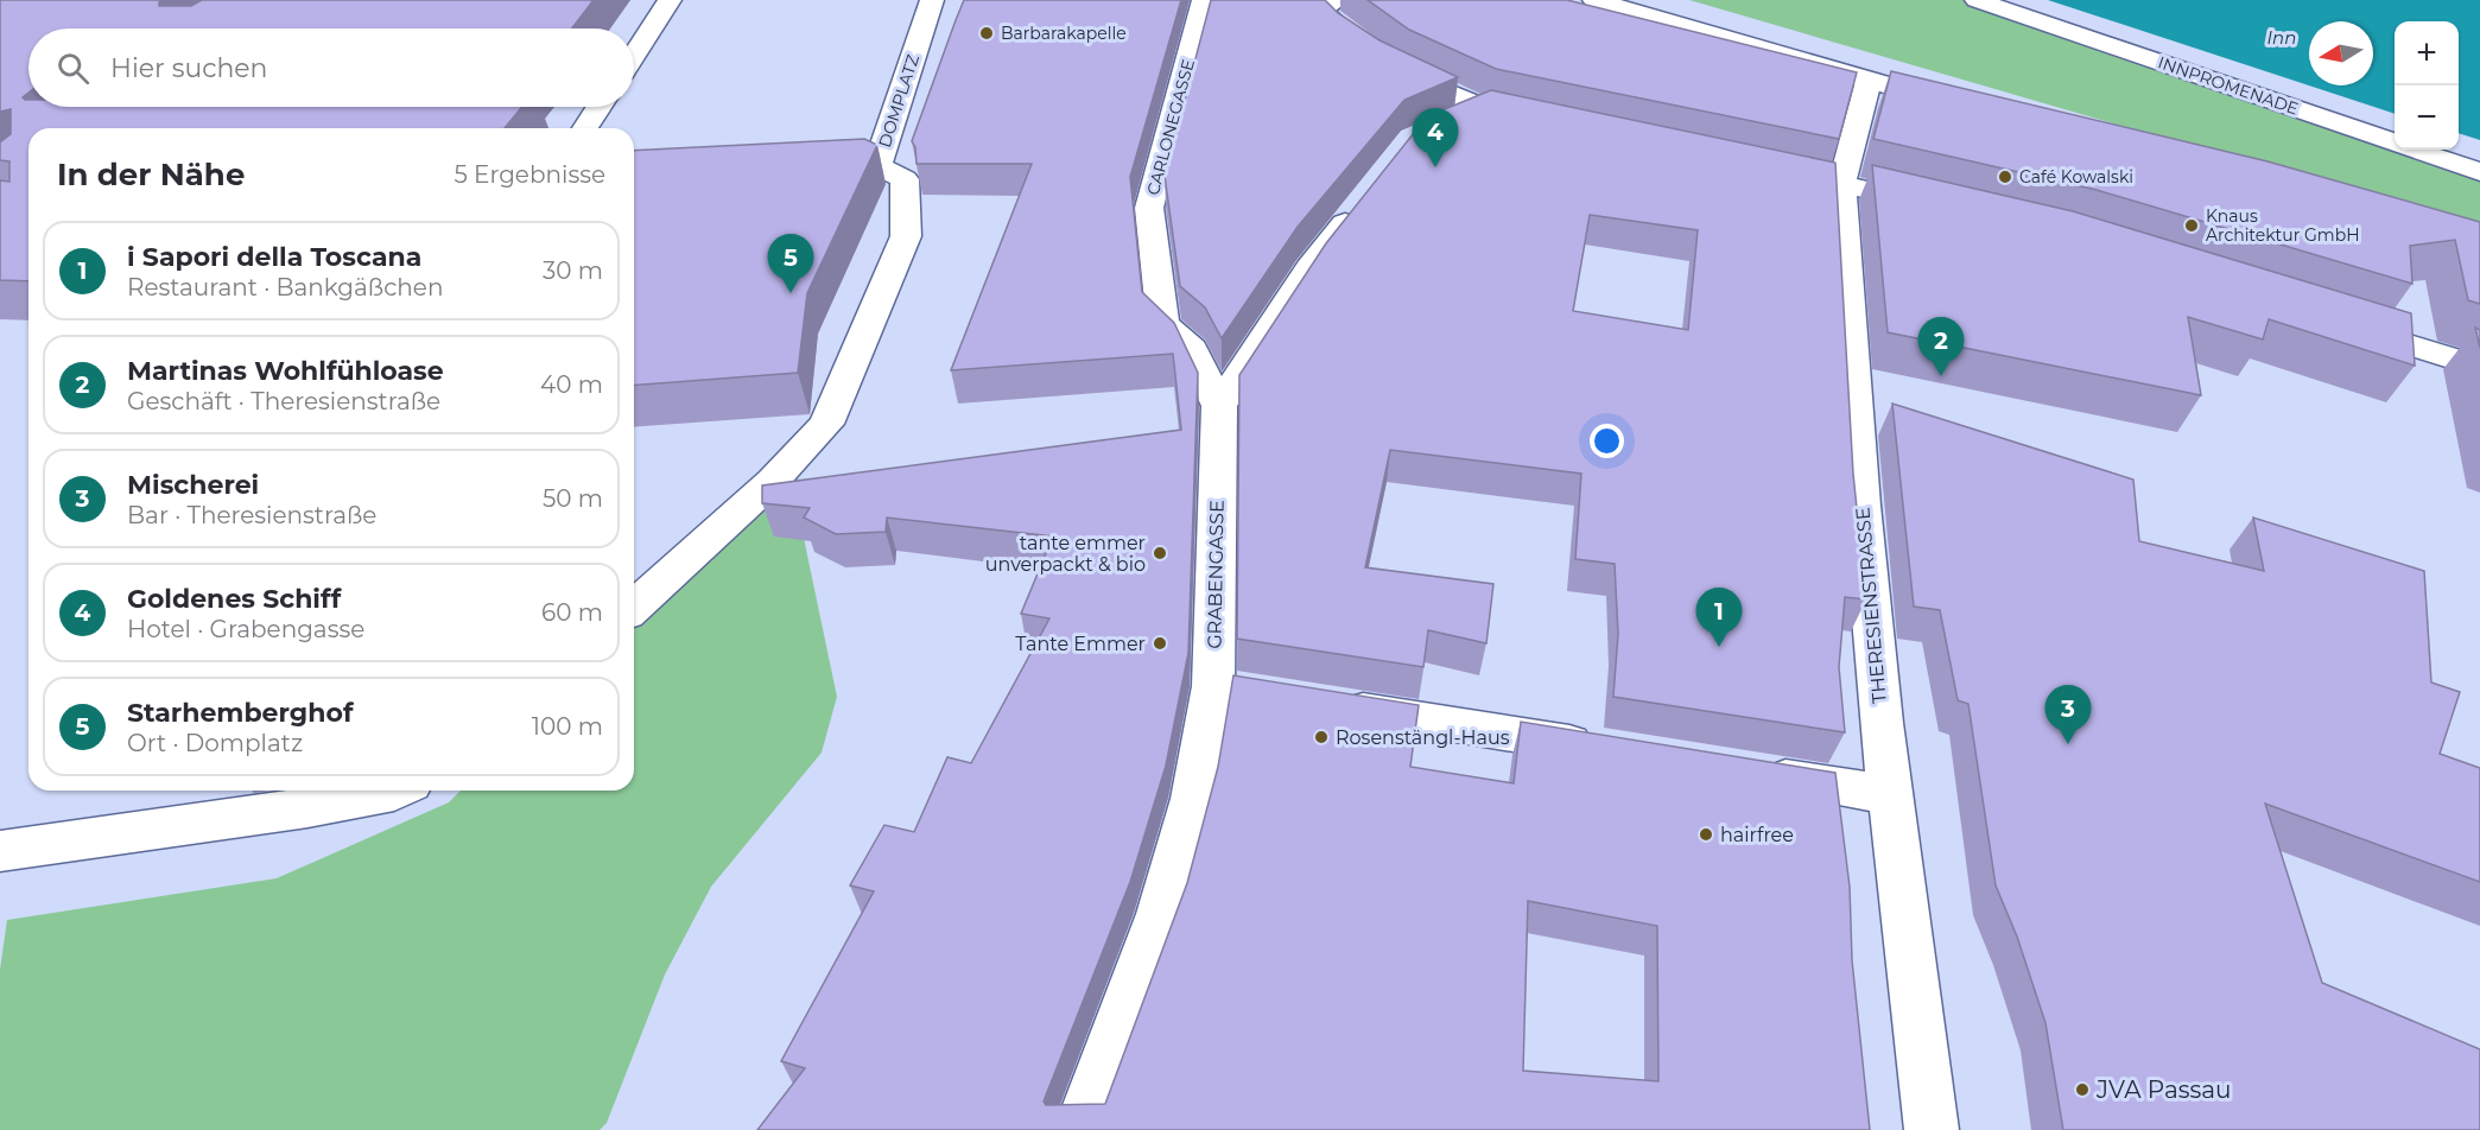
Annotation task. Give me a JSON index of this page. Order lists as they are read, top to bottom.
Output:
{
  "streets": {
    "street": [
      "INNPROMENADE",
      "DOMPLATZ",
      "CARLONEGASSE",
      "GRABENGASSE",
      "THERESIENSTRASSE"
    ]
  },
  "crossings": [
    ["CARLONEGASSE", "GRABENGASSE"]
  ],
  "water": ["Inn"],
  "places": [
    "Barbarakapelle",
    "Café Kowalski",
    "Knaus Architektur GmbH",
    "tante emmer unverpackt & bio",
    "Tante Emmer",
    "Rosenstängl-Haus",
    "hairfree",
    "JVA Passau"
  ],
  "north": "left",
  "page": {
    "map_buttons": ["+", "−"],
    "search": "Hier suchen",
    "pins": [
      "4",
      "5",
      "2",
      "1",
      "3"
    ],
    "heading": ["In der Nähe", "5 Ergebnisse"],
    "list": [
      {
        "mark": "1",
        "name": "i Sapori della Toscana",
        "note": "Restaurant · Bankgäßchen",
        "value": "30 m"
      },
      {
        "mark": "2",
        "name": "Martinas Wohlfühloase",
        "note": "Geschäft · Theresienstraße",
        "value": "40 m"
      },
      {
        "mark": "3",
        "name": "Mischerei",
        "note": "Bar · Theresienstraße",
        "value": "50 m"
      },
      {
        "mark": "4",
        "name": "Goldenes Schiff",
        "note": "Hotel · Grabengasse",
        "value": "60 m"
      },
      {
        "mark": "5",
        "name": "Starhemberghof",
        "note": "Ort · Domplatz",
        "value": "100 m"
      }
    ]
  }
}
